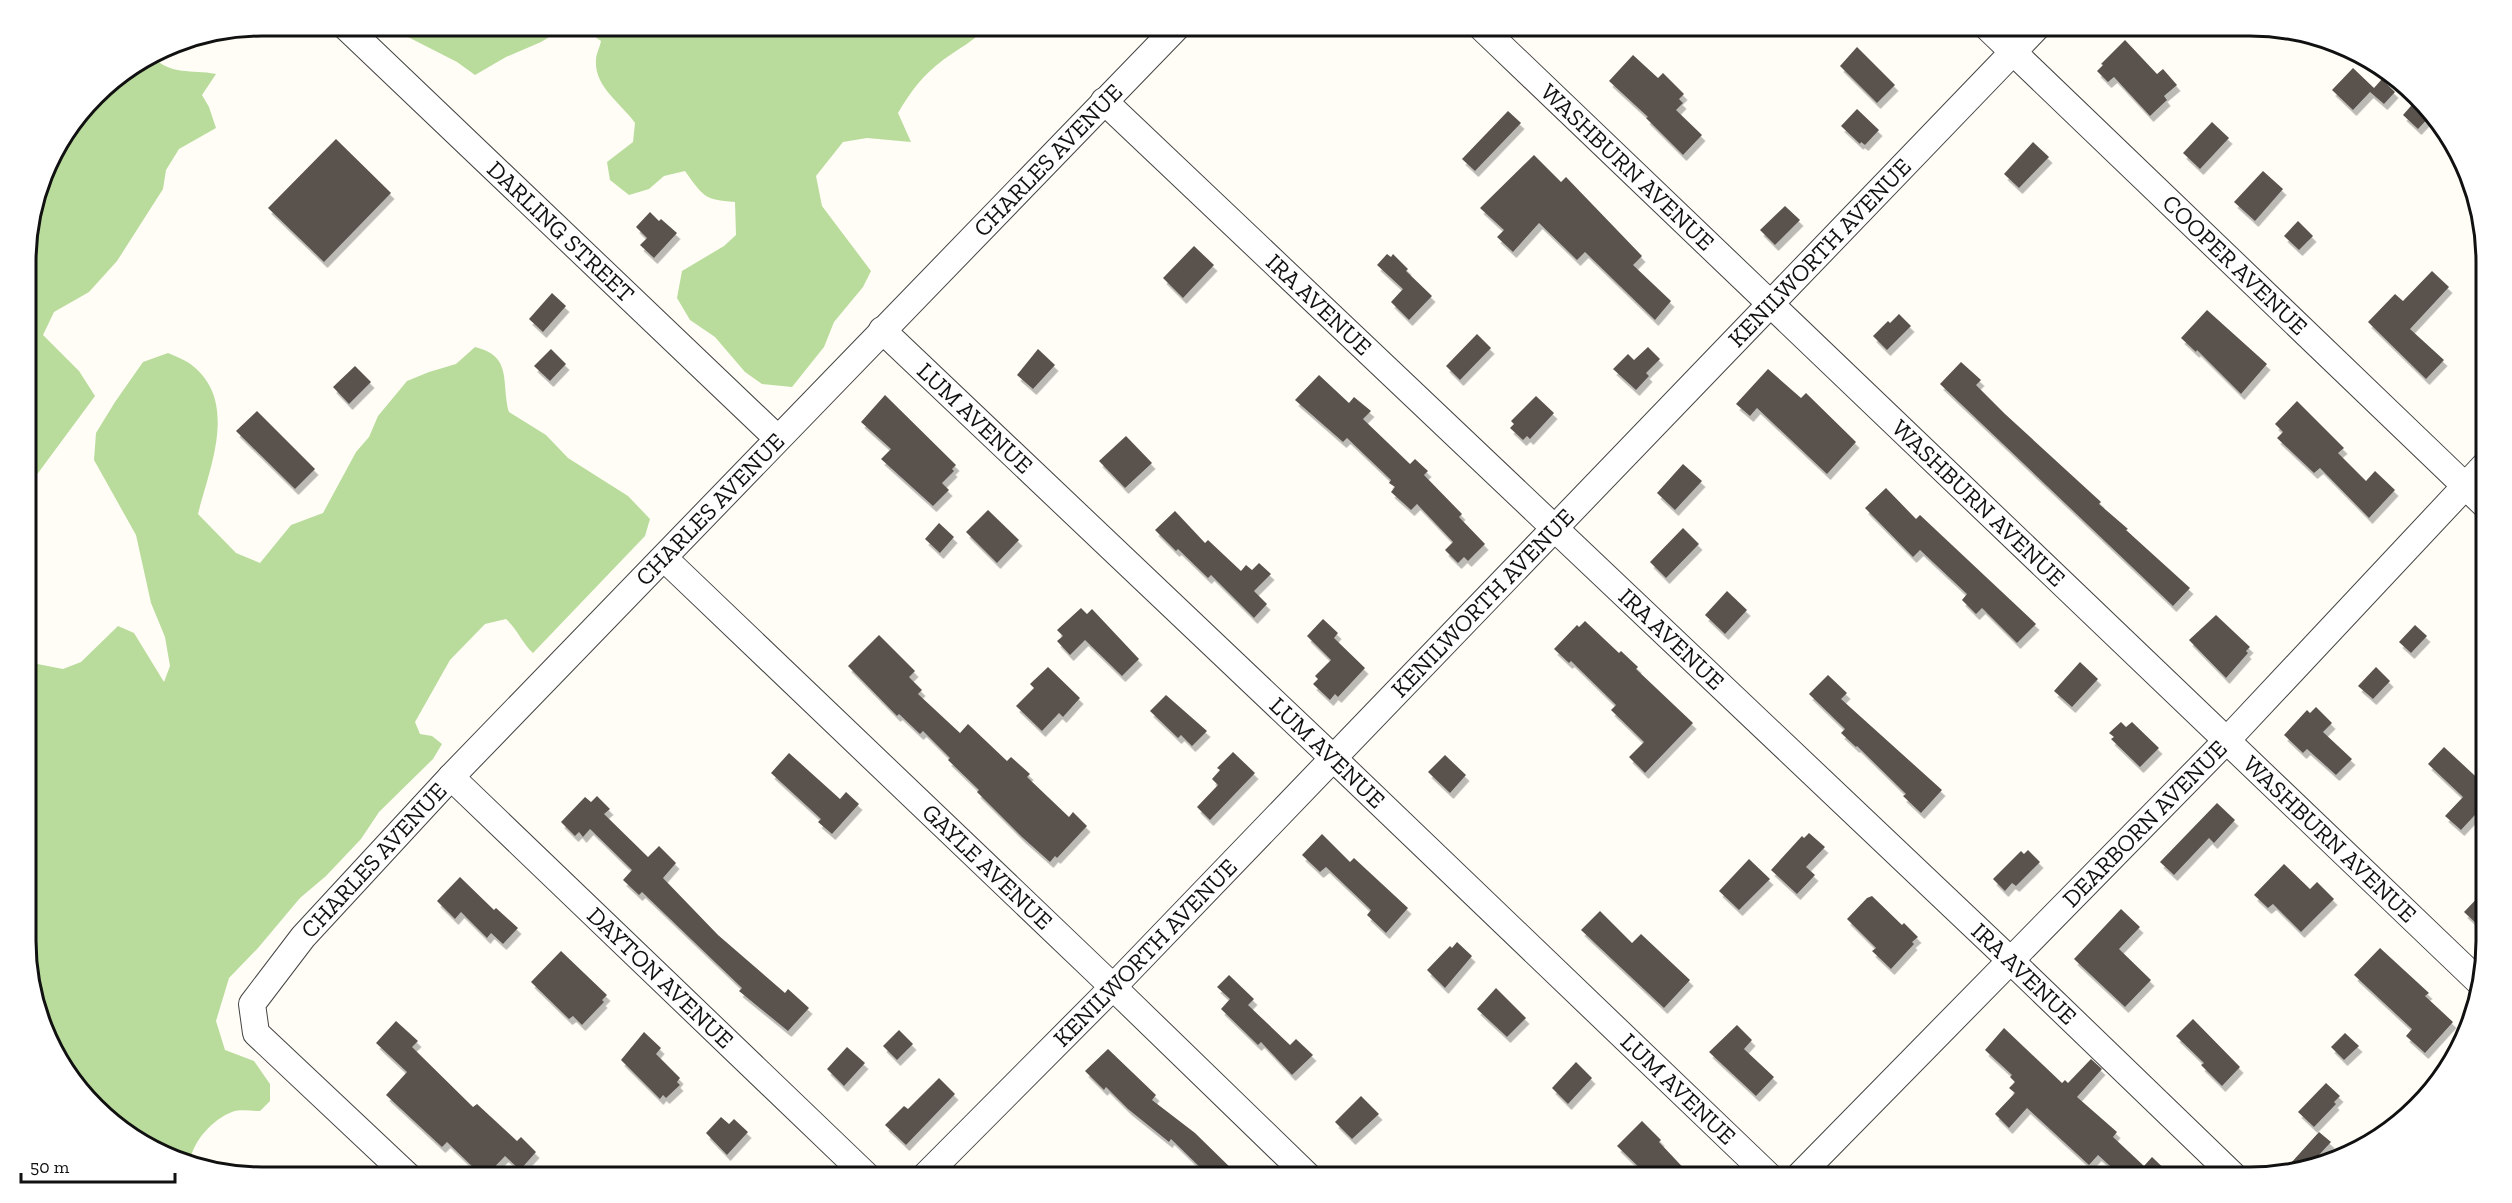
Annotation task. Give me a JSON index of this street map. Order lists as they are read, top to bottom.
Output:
{
  "streets": {
    "street": [
      "CHARLES AVENUE",
      "WASHBURN AVENUE",
      "DARLING STREET",
      "KENILWORTH AVENUE",
      "COOPER AVENUE",
      "IRA AVENUE",
      "LUM AVENUE",
      "DEARBORN AVENUE",
      "GAYLE AVENUE",
      "DAYTON AVENUE"
    ]
  },
  "crossings": [
    ["CHARLES AVENUE", "DARLING STREET"],
    ["CHARLES AVENUE", "IRA AVENUE"],
    ["CHARLES AVENUE", "LUM AVENUE"],
    ["CHARLES AVENUE", "GAYLE AVENUE"],
    ["CHARLES AVENUE", "DAYTON AVENUE"],
    ["WASHBURN AVENUE", "KENILWORTH AVENUE"],
    ["WASHBURN AVENUE", "DEARBORN AVENUE"],
    ["KENILWORTH AVENUE", "COOPER AVENUE"],
    ["KENILWORTH AVENUE", "IRA AVENUE"],
    ["KENILWORTH AVENUE", "LUM AVENUE"],
    ["KENILWORTH AVENUE", "GAYLE AVENUE"],
    ["COOPER AVENUE", "DEARBORN AVENUE"],
    ["IRA AVENUE", "DEARBORN AVENUE"]
  ],
  "scale_bar": "50 m"
}
